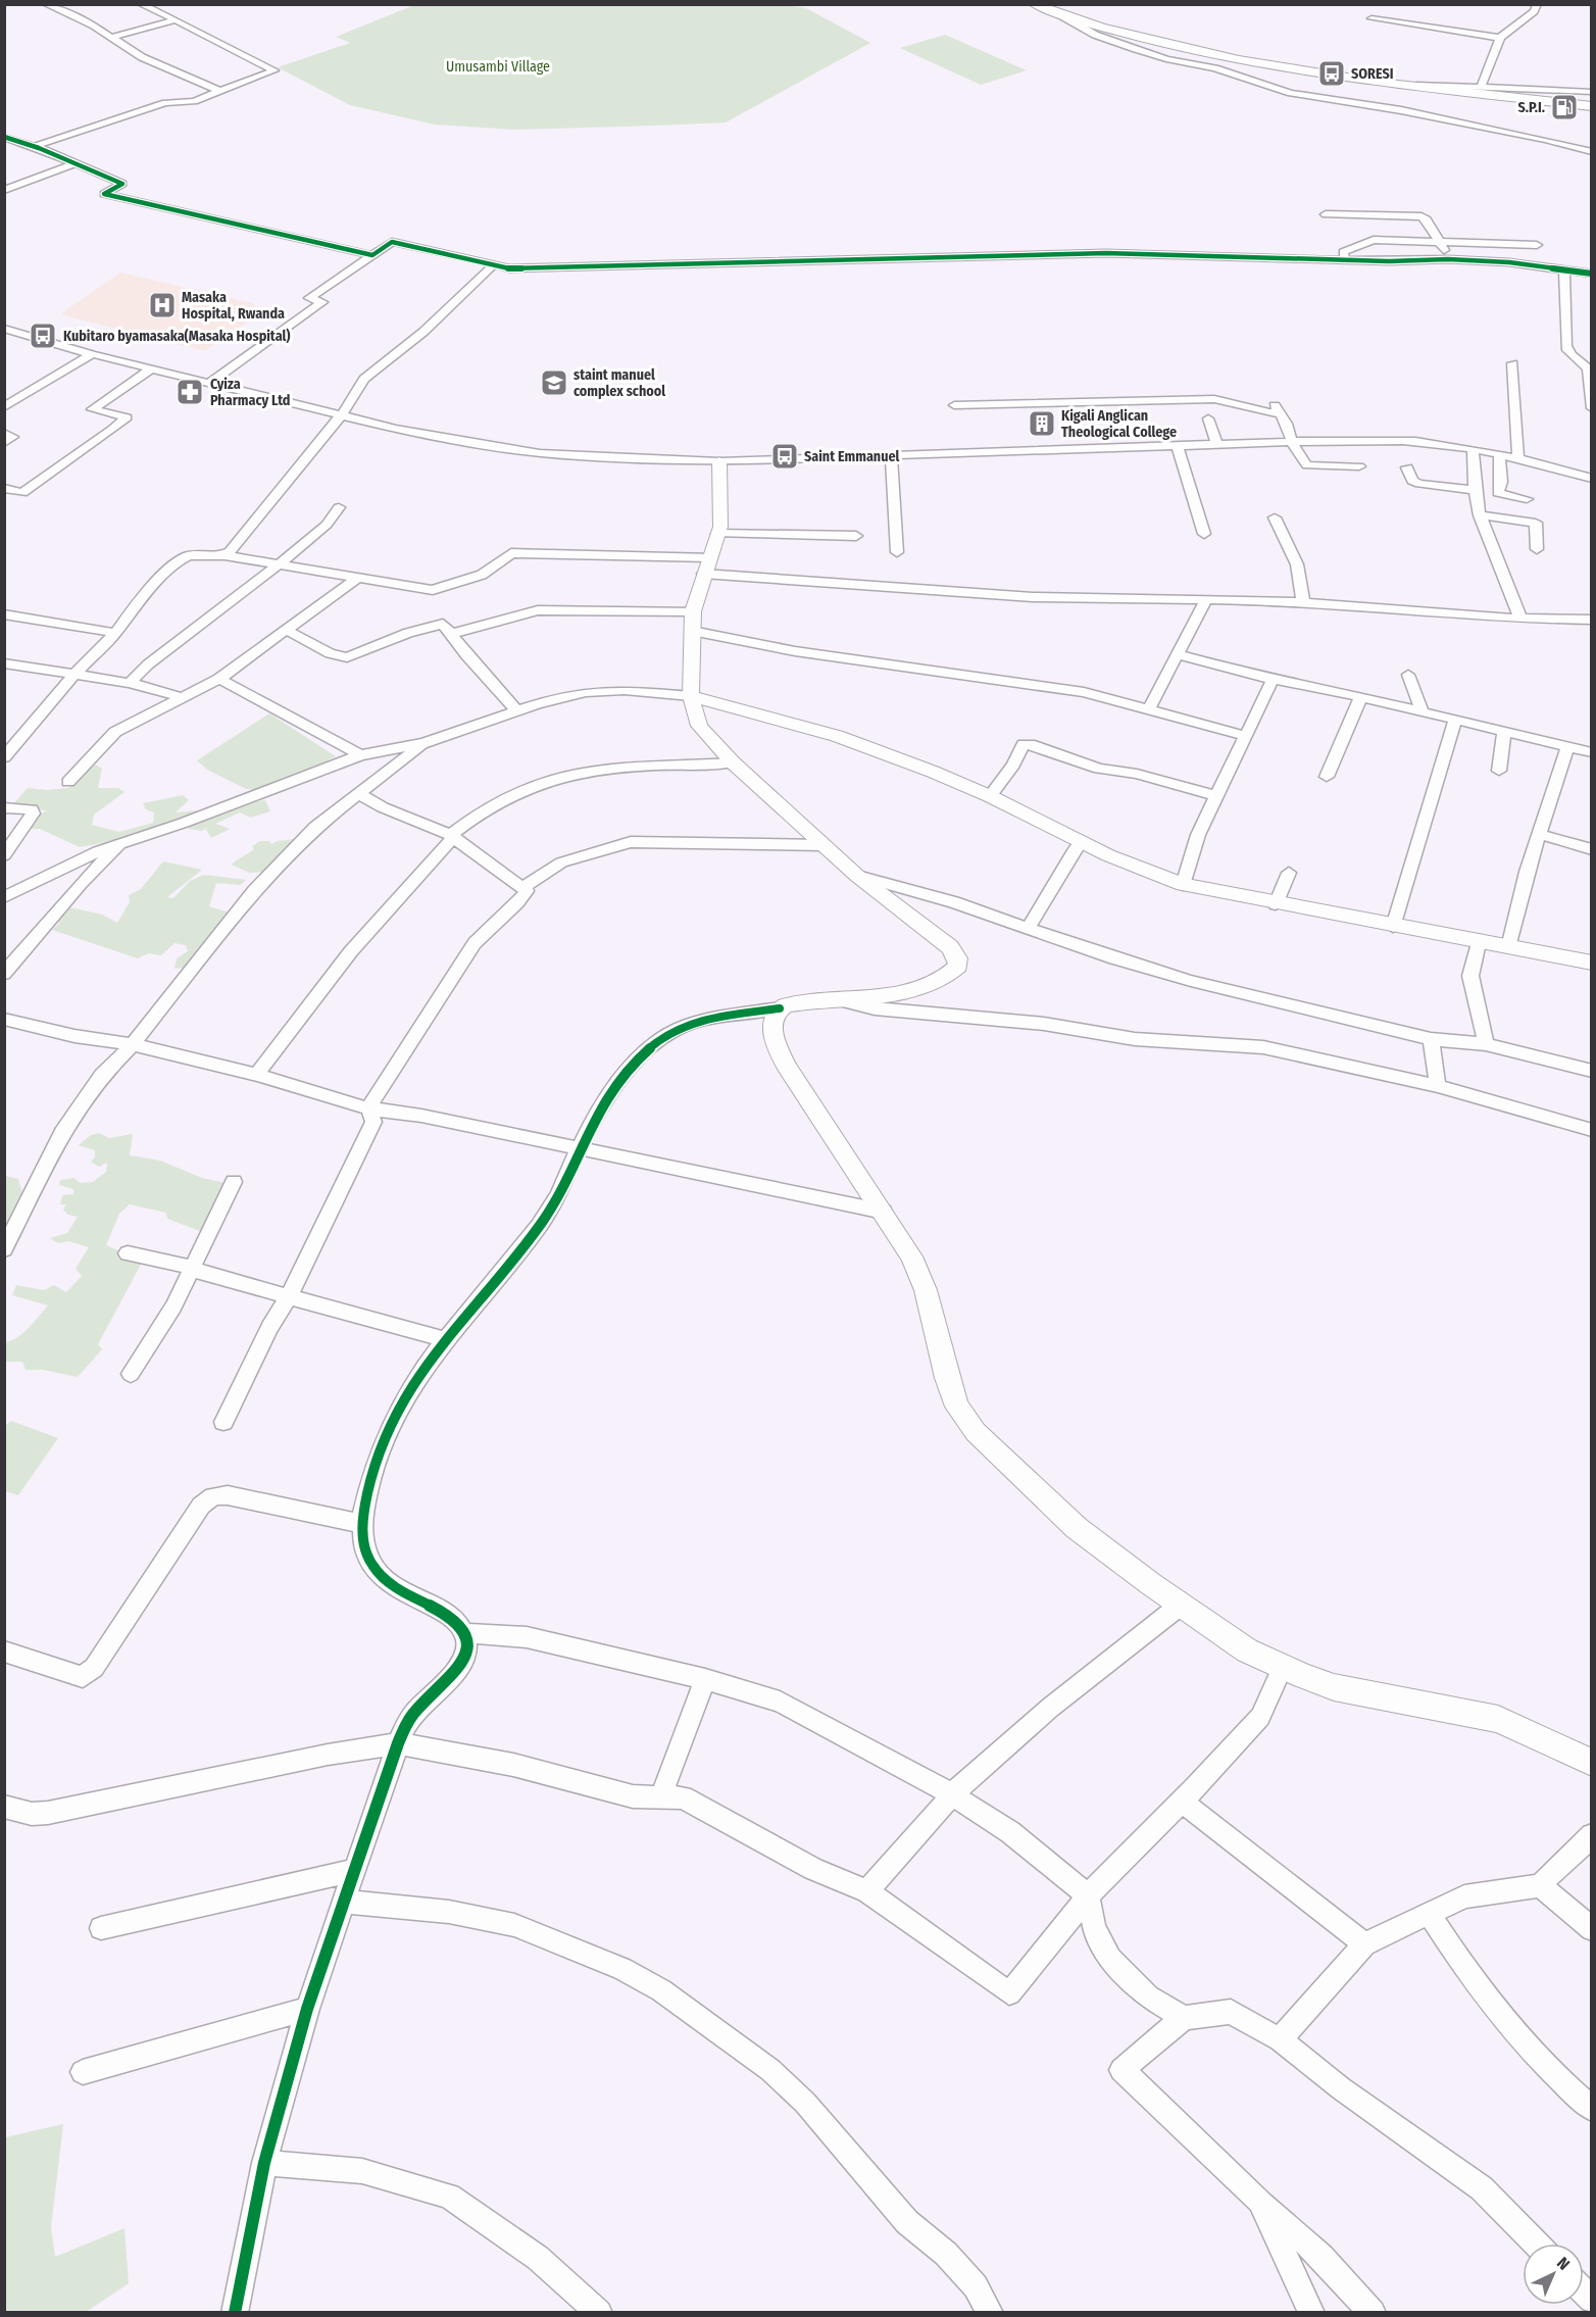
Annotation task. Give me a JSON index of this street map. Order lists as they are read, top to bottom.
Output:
{
  "parks": ["Umusambi Village"],
  "places": {
    "bus stop": ["SORESI", "Kubitaro byamasaka(Masaka Hospital)", "Saint Emmanuel"],
    "fuel station": ["S.P.I."],
    "hospital": ["Masaka Hospital, Rwanda"],
    "school or university": ["staint manuel complex school"],
    "pharmacy": ["Cyiza Pharmacy Ltd"],
    "building": ["Kigali Anglican Theological College"]
  },
  "north": "top right"
}
